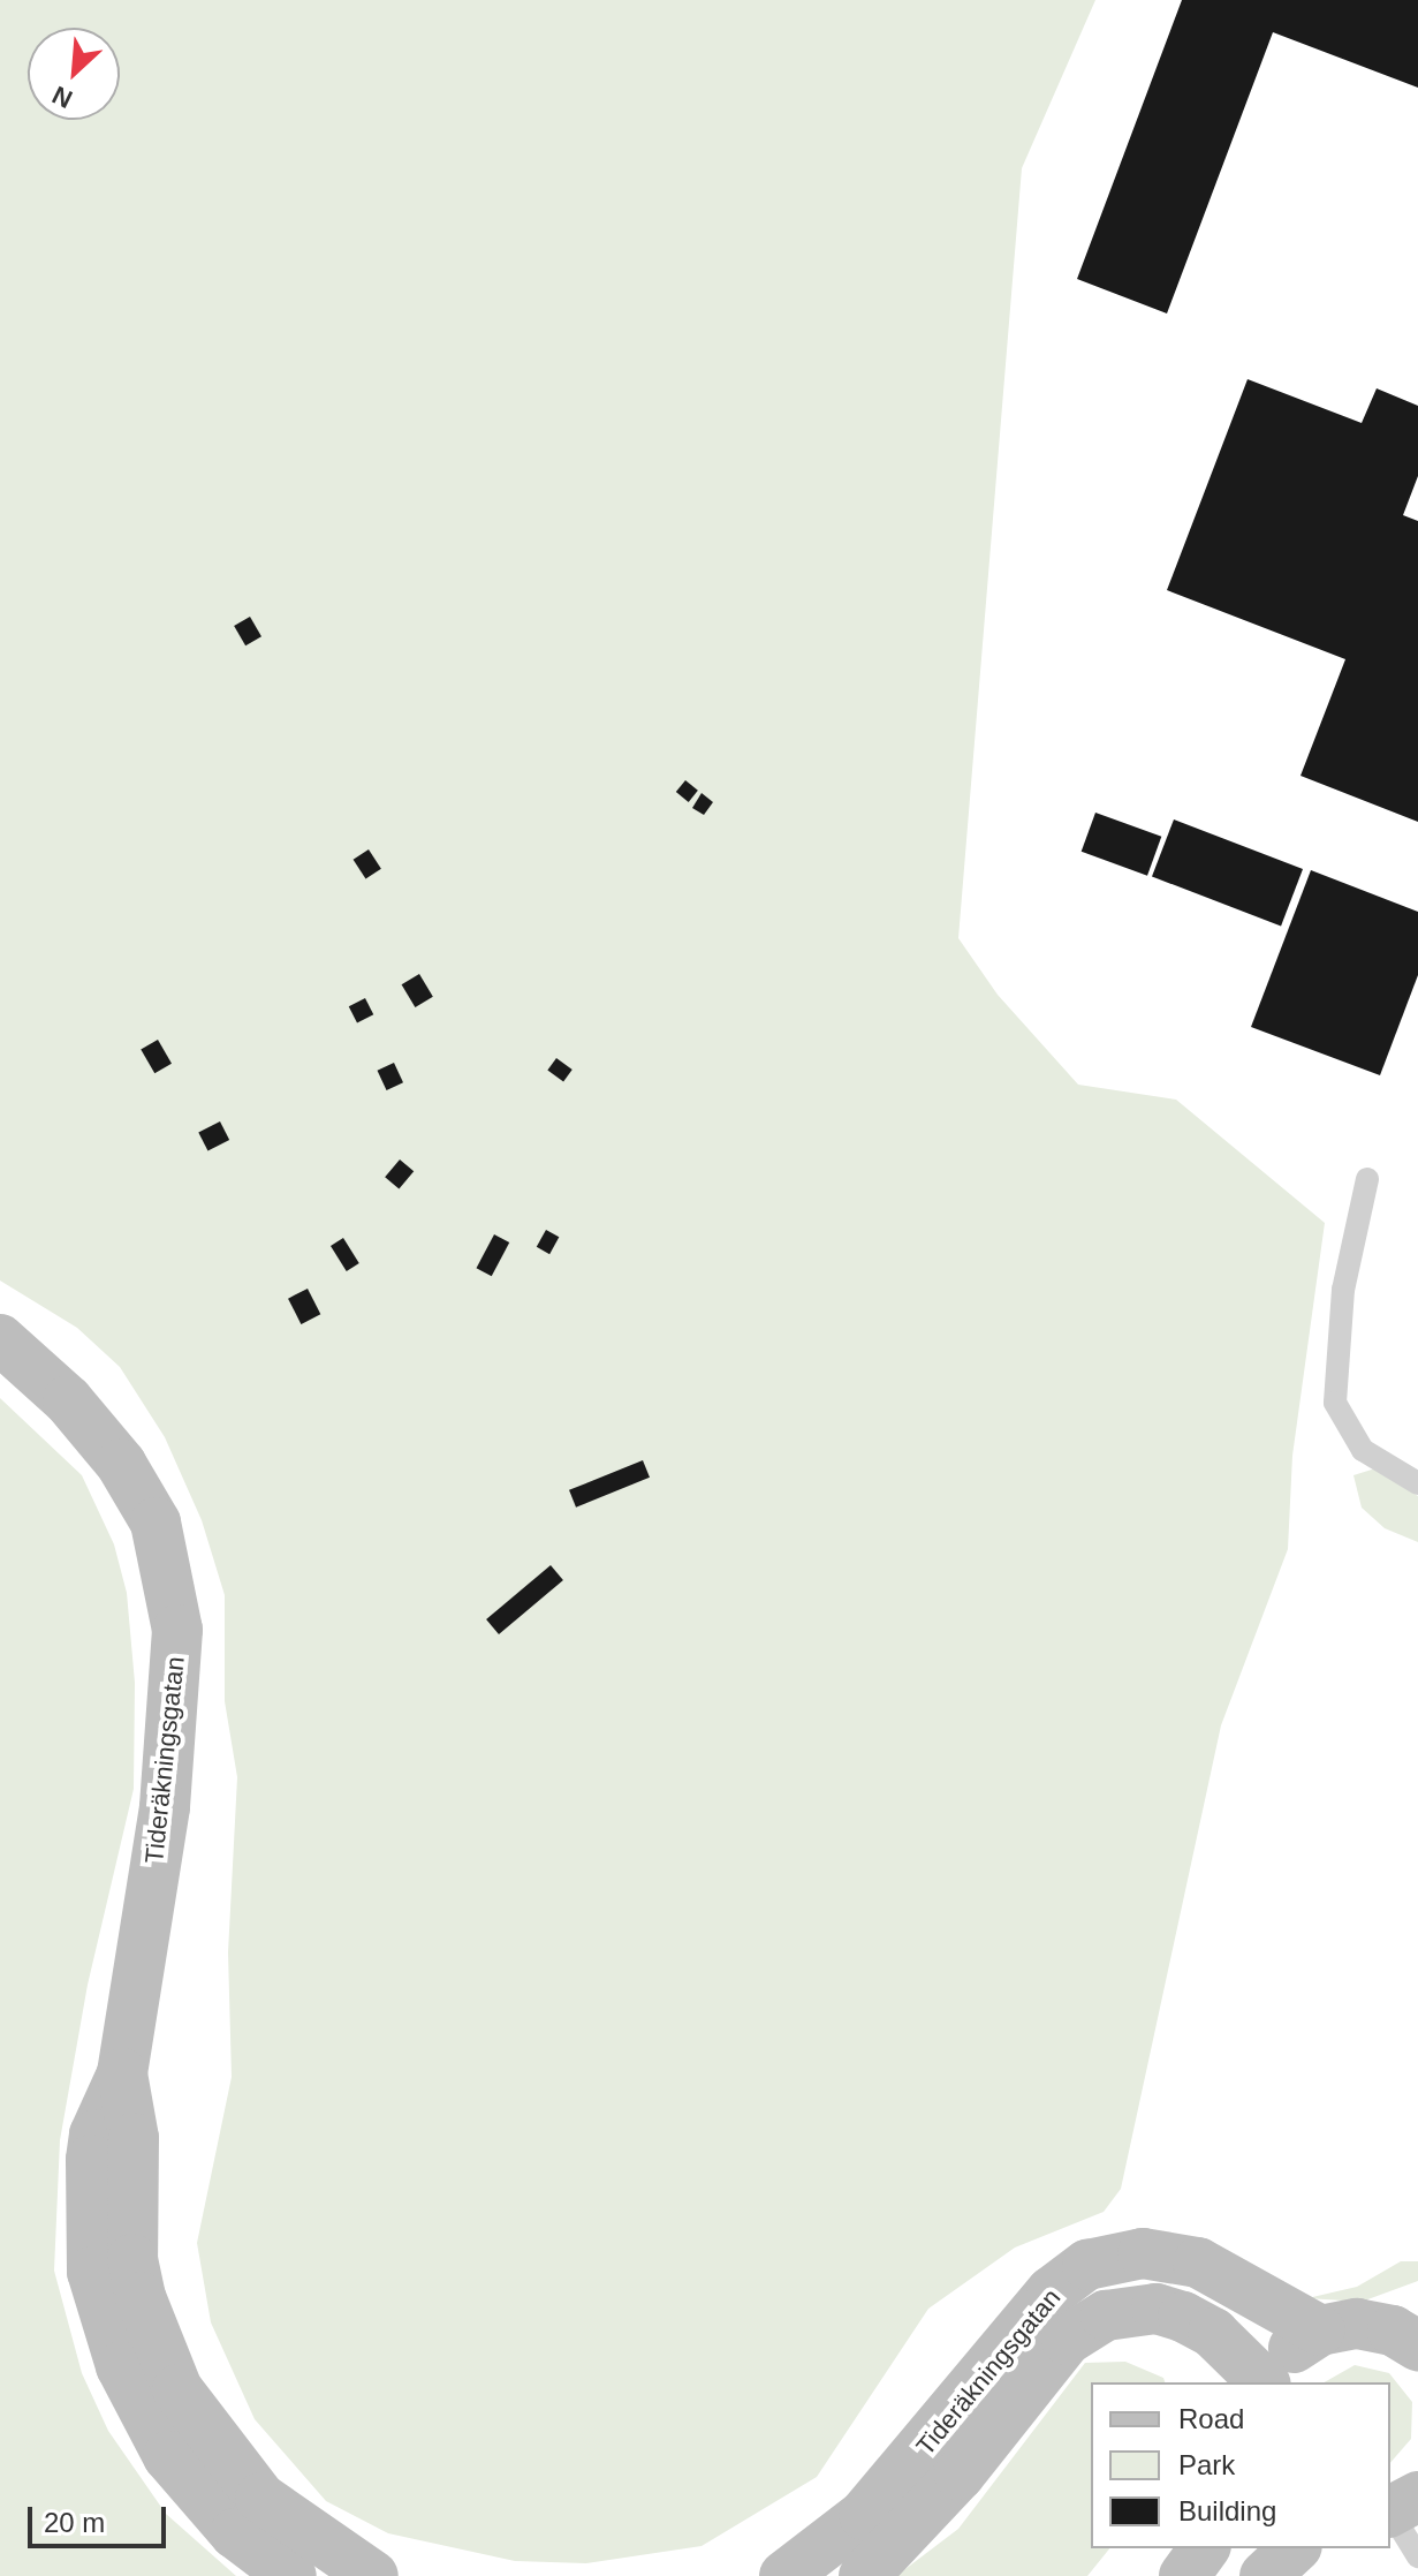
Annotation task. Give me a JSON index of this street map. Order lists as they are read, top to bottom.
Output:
{
  "streets": {
    "street": ["Tideräkningsgatan"]
  },
  "legend": ["Road", "Park", "Building"],
  "scale_bar": "20 m",
  "north": "bottom left"
}
